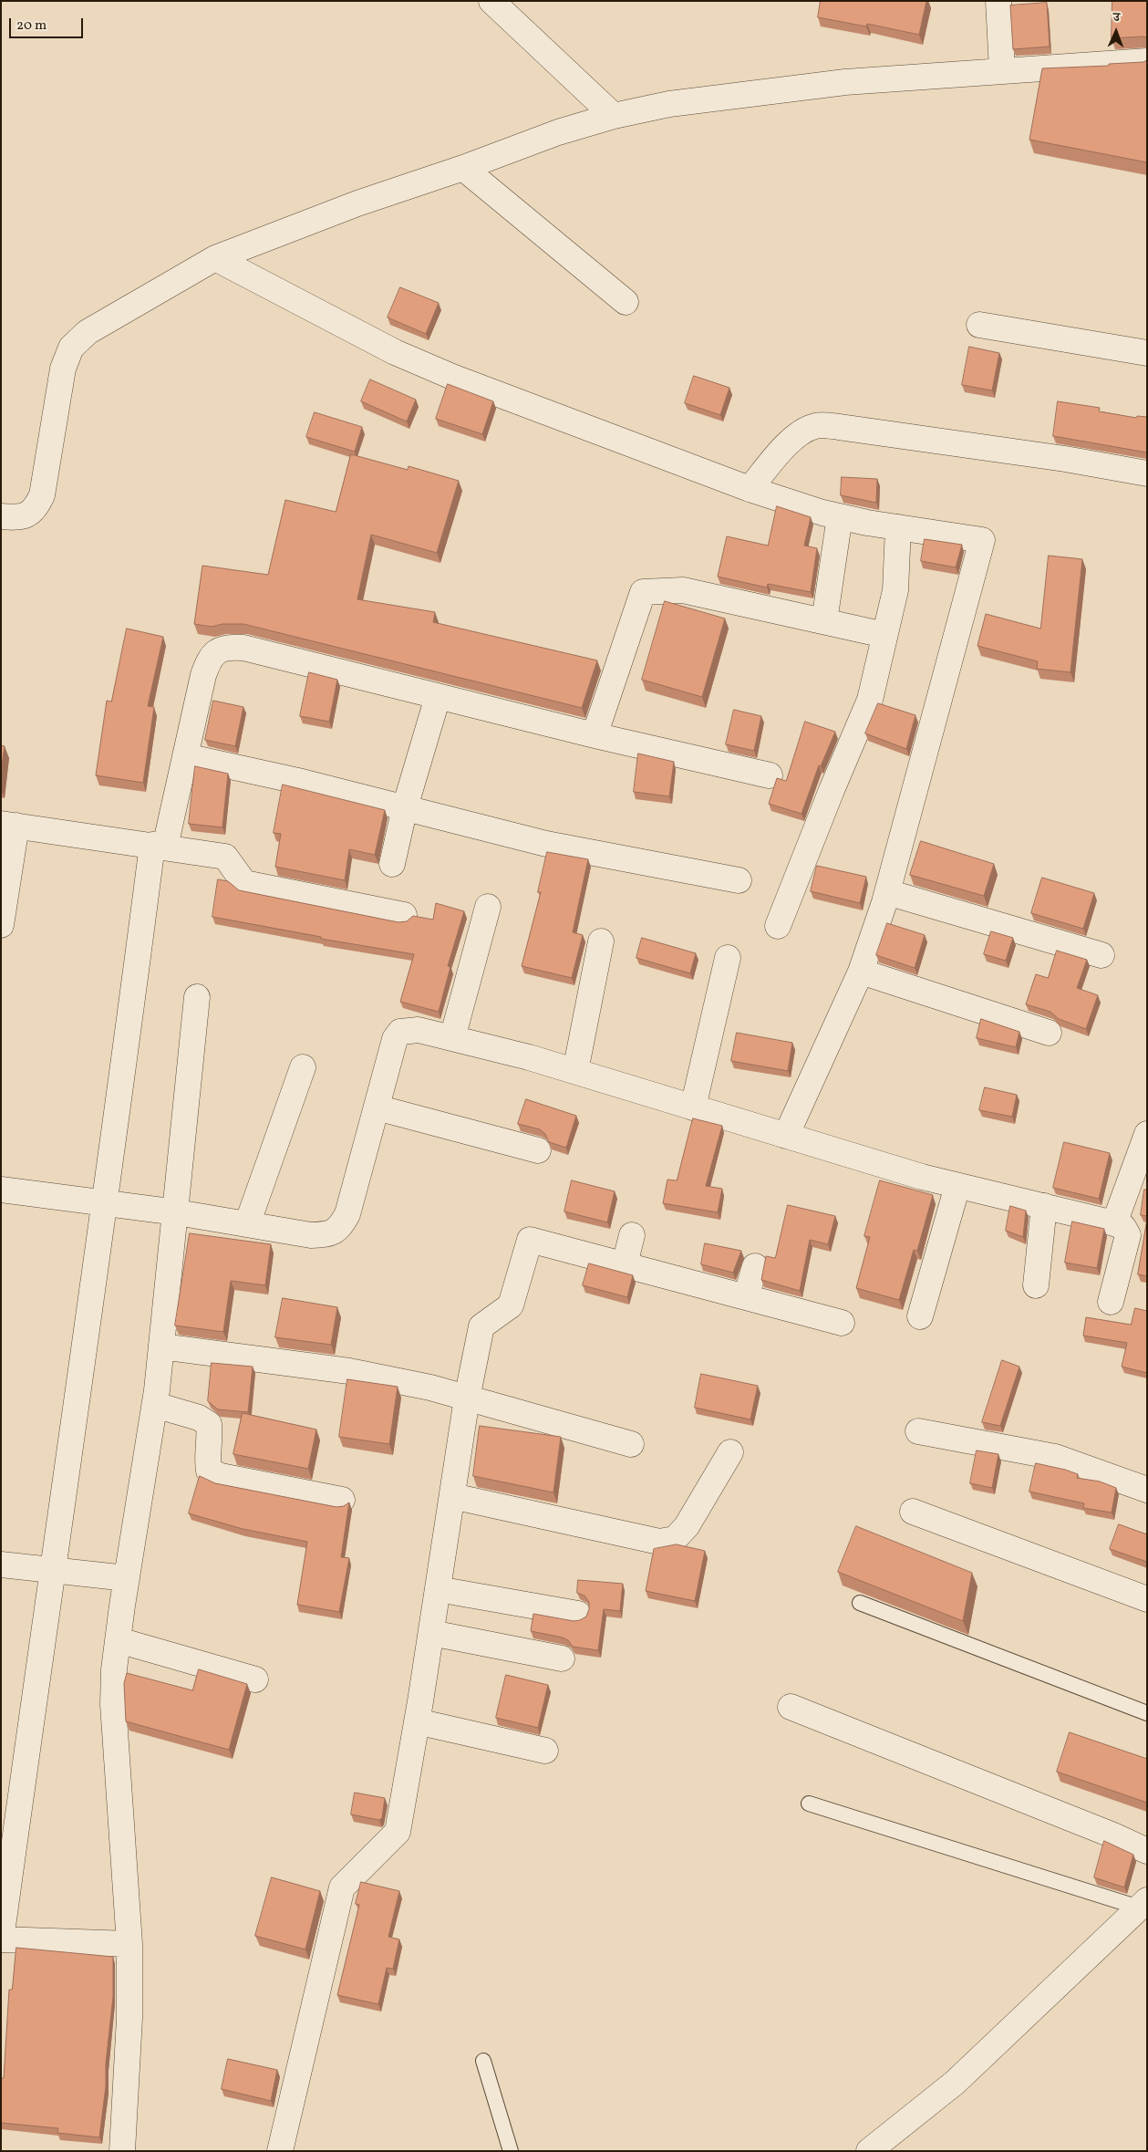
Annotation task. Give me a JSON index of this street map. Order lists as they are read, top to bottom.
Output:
{
  "scale_bar": "20 m",
  "north": "top"
}
